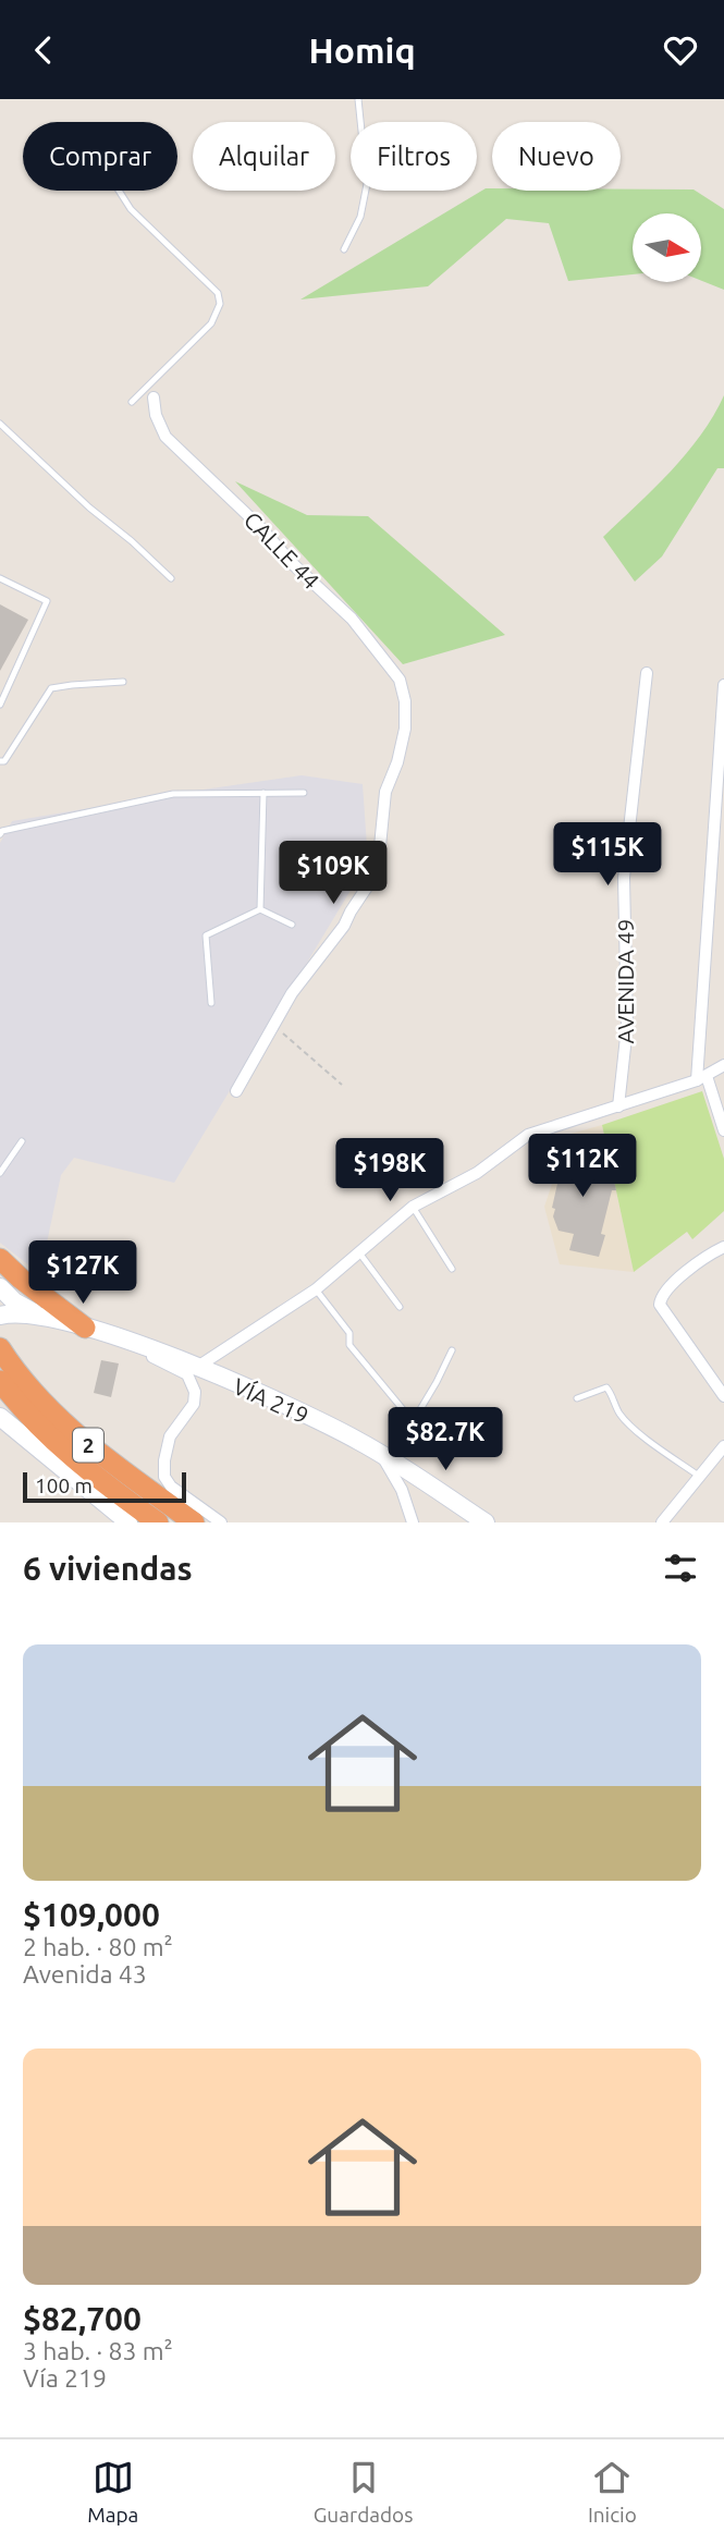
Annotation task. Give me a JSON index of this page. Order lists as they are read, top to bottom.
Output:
{
  "streets": {
    "highway": ["2"],
    "main road": ["VÍA 219"],
    "street": ["CALLE 44", "AVENIDA 49"]
  },
  "scale_bar": "100 m",
  "north": "right",
  "page": {
    "header": "Homiq",
    "chip": [
      "Comprar",
      "Alquilar",
      "Filtros",
      "Nuevo"
    ],
    "price": [
      "$115K",
      "$109K",
      "$112K",
      "$198K",
      "$127K",
      "$82.7K"
    ],
    "scale": "100 m",
    "heading": "6 viviendas",
    "list": [
      {
        "name": "$109,000",
        "note": "2 hab. · 80 m² · Avenida 43"
      },
      {
        "name": "$82,700",
        "note": "3 hab. · 83 m² · Vía 219"
      }
    ],
    "tabs": ["Mapa", "Guardados", "Inicio"]
  }
}
